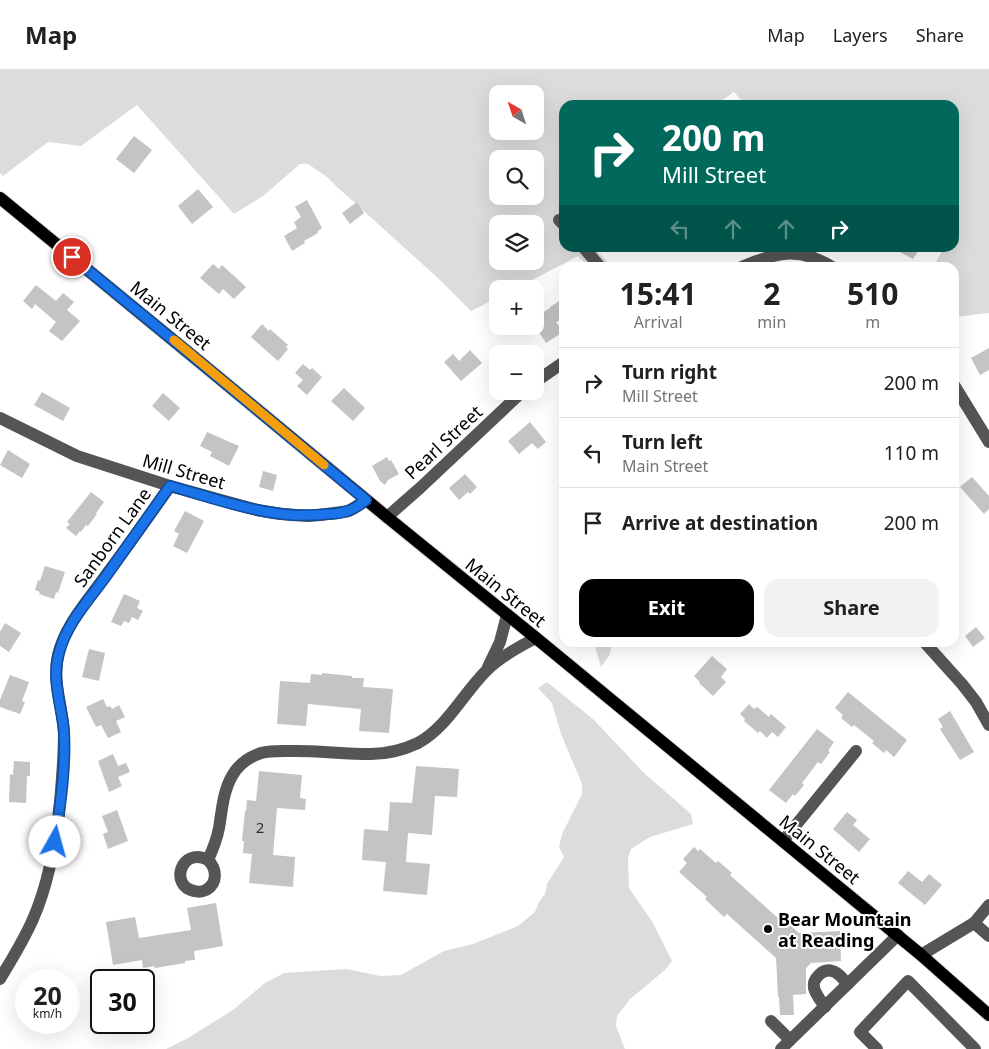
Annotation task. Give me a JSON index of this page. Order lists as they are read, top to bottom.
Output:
{
  "streets": {
    "main road": ["Main Street"],
    "street": ["Pearl Street", "Mill Street", "Sanborn Lane"]
  },
  "crossings": [
    ["Main Street", "Pearl Street"],
    ["Main Street", "Mill Street"],
    ["Mill Street", "Sanborn Lane"]
  ],
  "places": ["Bear Mountain at Reading"],
  "house_numbers": ["2"],
  "north": "top left",
  "page": {
    "header": "Map",
    "nav": ["Map", "Layers", "Share"],
    "map_buttons": ["+", "−"],
    "turn": ["200 m", "Mill Street"],
    "eta": [
      "15:41",
      "Arrival",
      "2",
      "min",
      "510",
      "m"
    ],
    "list": [
      {
        "name": "Turn right",
        "note": "Mill Street",
        "value": "200 m"
      },
      {
        "name": "Turn left",
        "note": "Main Street",
        "value": "110 m"
      },
      {
        "name": "Arrive at destination",
        "value": "200 m"
      }
    ],
    "buttons": ["Exit", "Share"],
    "speed": "20 km/h",
    "limit": "30"
  }
}
